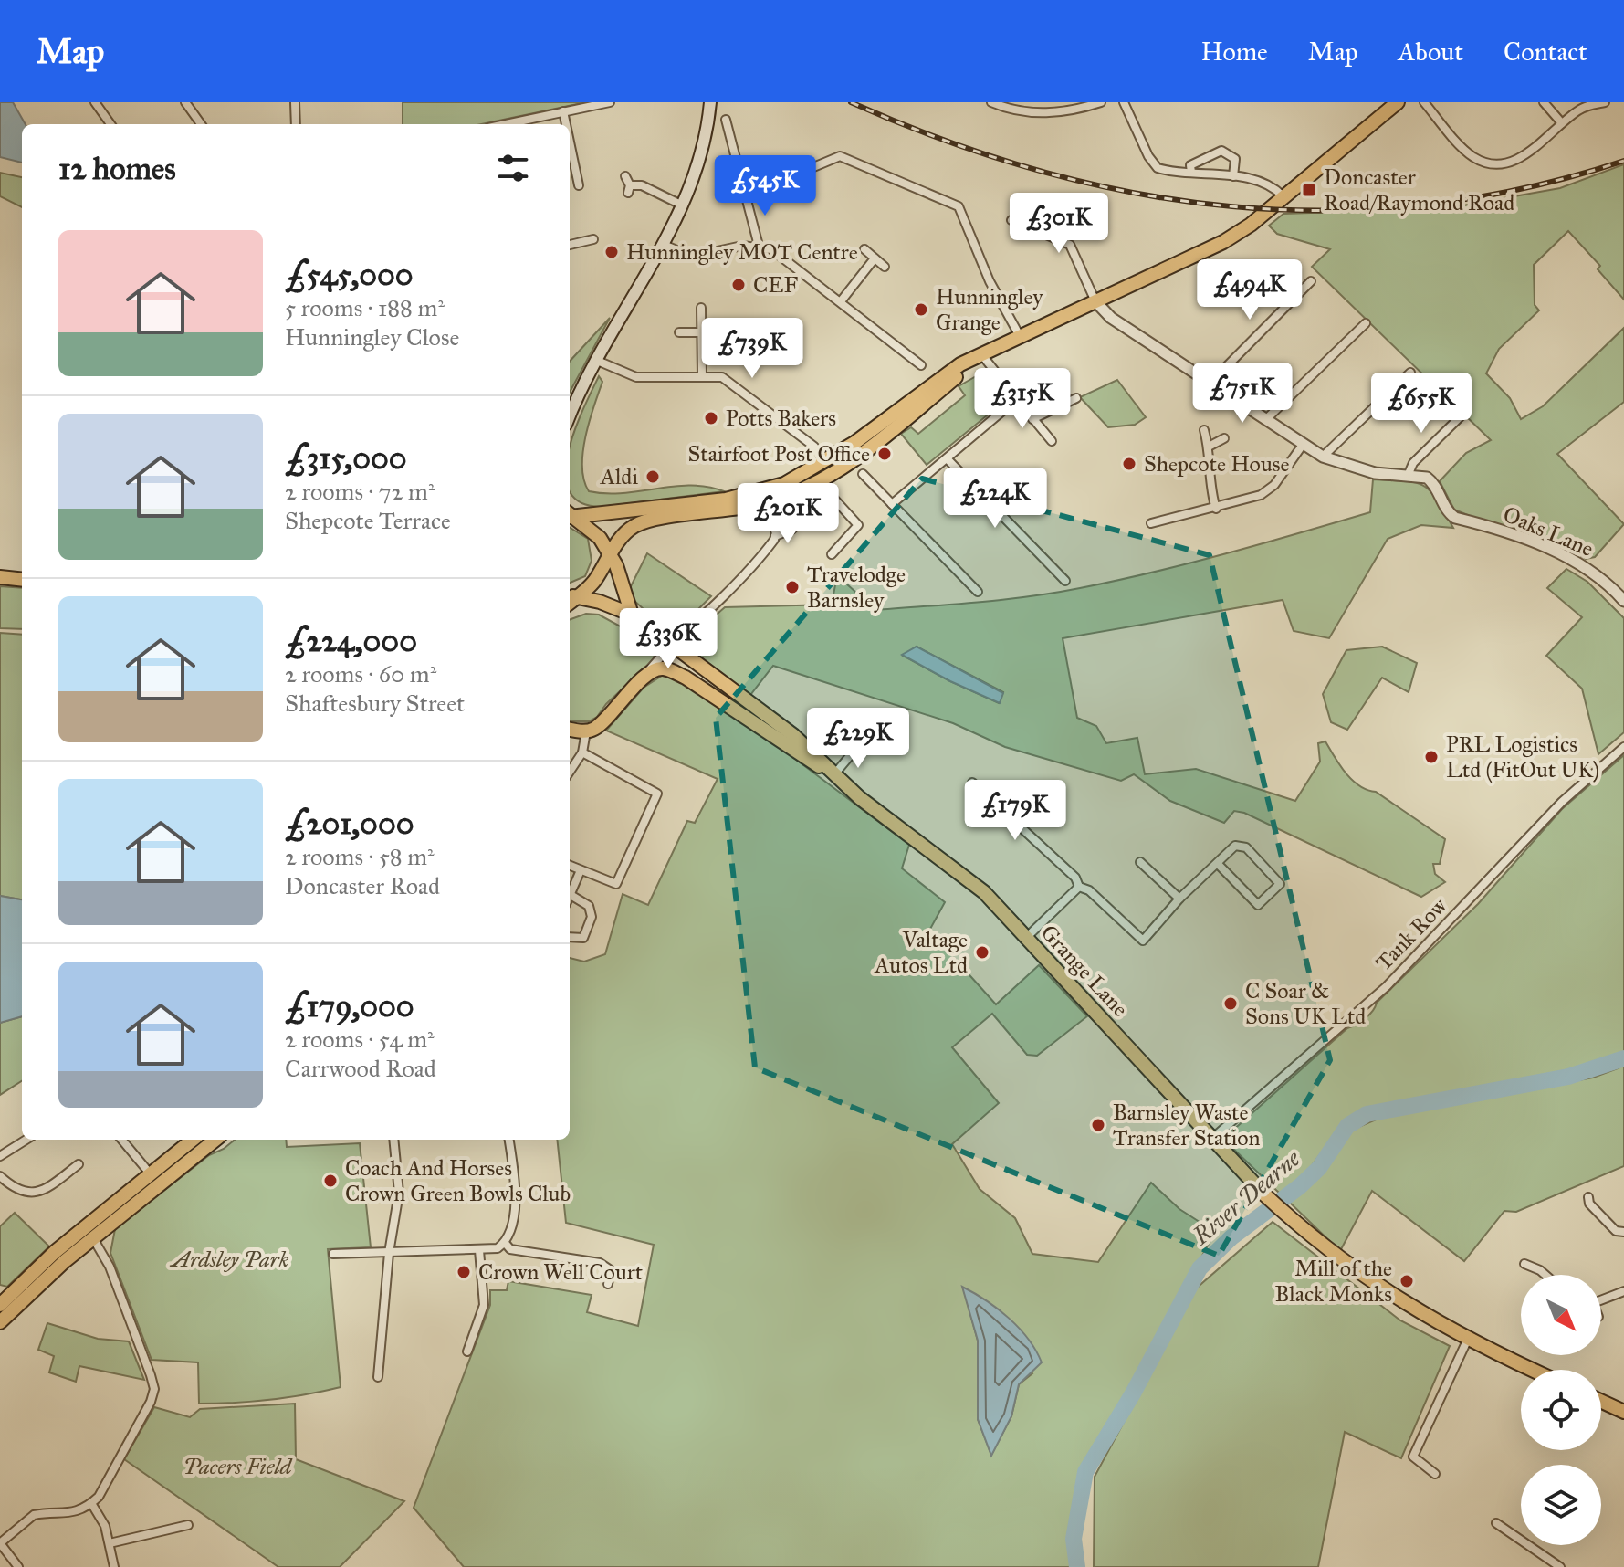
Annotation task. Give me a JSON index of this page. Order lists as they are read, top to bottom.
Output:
{
  "streets": {
    "main road": ["Grange Lane"],
    "street": ["Oaks Lane", "Tank Row"]
  },
  "crossings": [
    ["Tank Row", "Grange Lane"]
  ],
  "water": ["River Dearne"],
  "parks": ["Ardsley Park", "Pacers Field"],
  "places": {
    "transit": ["Doncaster Road/Raymond Road"],
    "other": [
      "Hunningley MOT Centre",
      "CEF",
      "Hunningley Grange",
      "Potts Bakers",
      "Stairfoot Post Office",
      "Shepcote House",
      "Aldi",
      "Travelodge Barnsley",
      "PRL Logistics Ltd (FitOut UK)",
      "Valtage Autos Ltd",
      "C Soar & Sons UK Ltd",
      "Barnsley Waste Transfer Station",
      "Coach And Horses Crown Green Bowls Club",
      "Crown Well Court",
      "Mill of the Black Monks"
    ]
  },
  "north": "bottom right",
  "page": {
    "header": "Map",
    "nav": [
      "Home",
      "Map",
      "About",
      "Contact"
    ],
    "heading": "12 homes",
    "price": [
      "£545K",
      "£301K",
      "£494K",
      "£739K",
      "£751K",
      "£315K",
      "£655K",
      "£224K",
      "£201K",
      "£336K",
      "£229K",
      "£179K"
    ],
    "list": [
      {
        "name": "£545,000",
        "note": "5 rooms · 188 m² · Hunningley Close"
      },
      {
        "name": "£315,000",
        "note": "2 rooms · 72 m² · Shepcote Terrace"
      },
      {
        "name": "£224,000",
        "note": "2 rooms · 60 m² · Shaftesbury Street"
      },
      {
        "name": "£201,000",
        "note": "2 rooms · 58 m² · Doncaster Road"
      },
      {
        "name": "£179,000",
        "note": "2 rooms · 54 m² · Carrwood Road"
      }
    ]
  }
}
